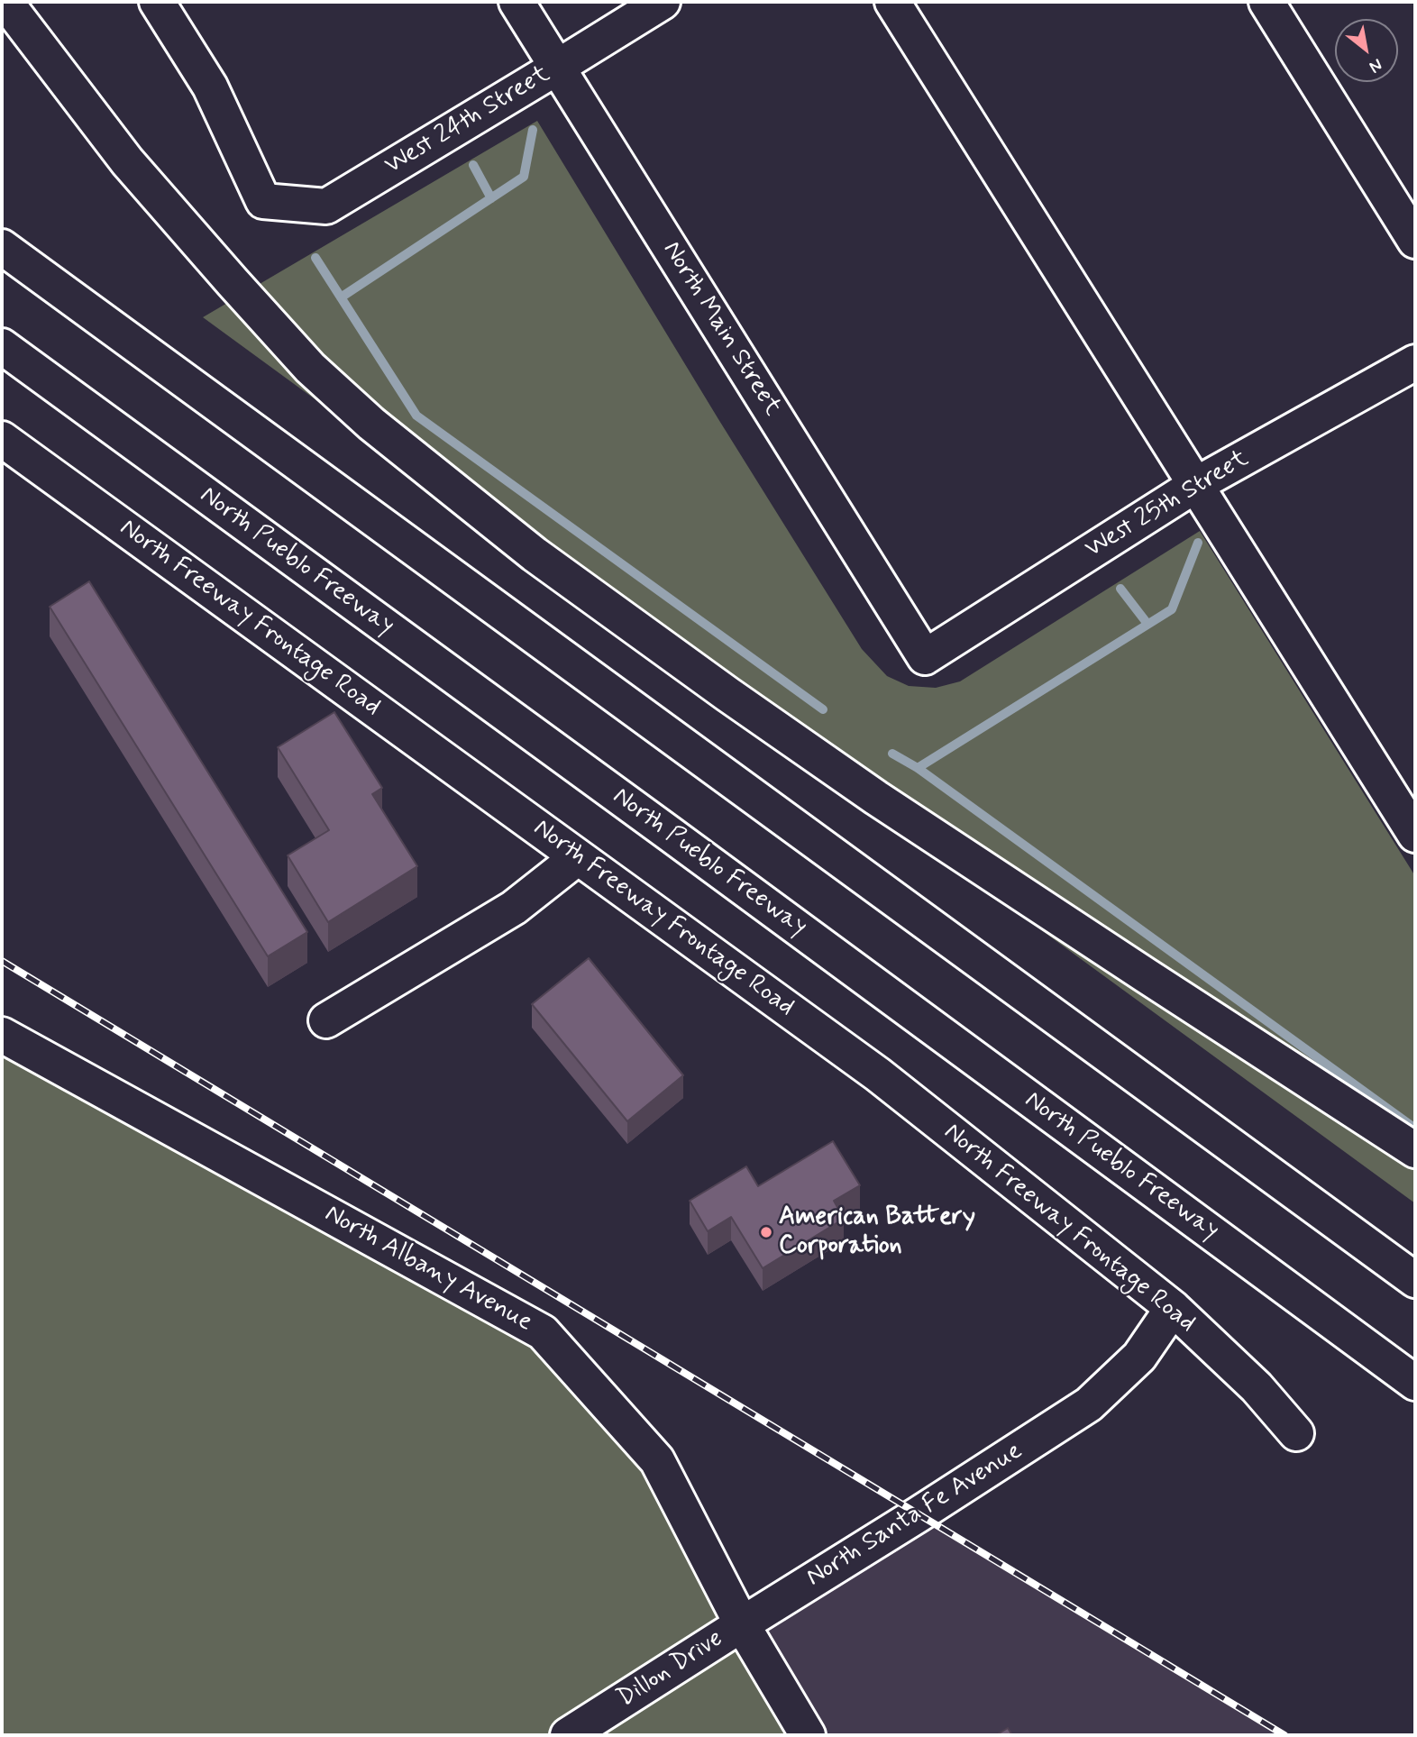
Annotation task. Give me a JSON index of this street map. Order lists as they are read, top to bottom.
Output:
{
  "streets": {
    "main road": [
      "West 24th Street",
      "North Main Street",
      "West 25th Street",
      "North Pueblo Freeway",
      "North Freeway Frontage Road",
      "North Albany Avenue",
      "North Santa Fe Avenue",
      "Dillon Drive"
    ]
  },
  "crossings": [
    ["West 24th Street", "North Main Street"],
    ["North Main Street", "West 25th Street"],
    ["North Freeway Frontage Road", "North Santa Fe Avenue"],
    ["North Albany Avenue", "North Santa Fe Avenue"],
    ["North Albany Avenue", "Dillon Drive"],
    ["North Santa Fe Avenue", "Dillon Drive"]
  ],
  "places": ["American Battery Corporation"],
  "north": "bottom right"
}
